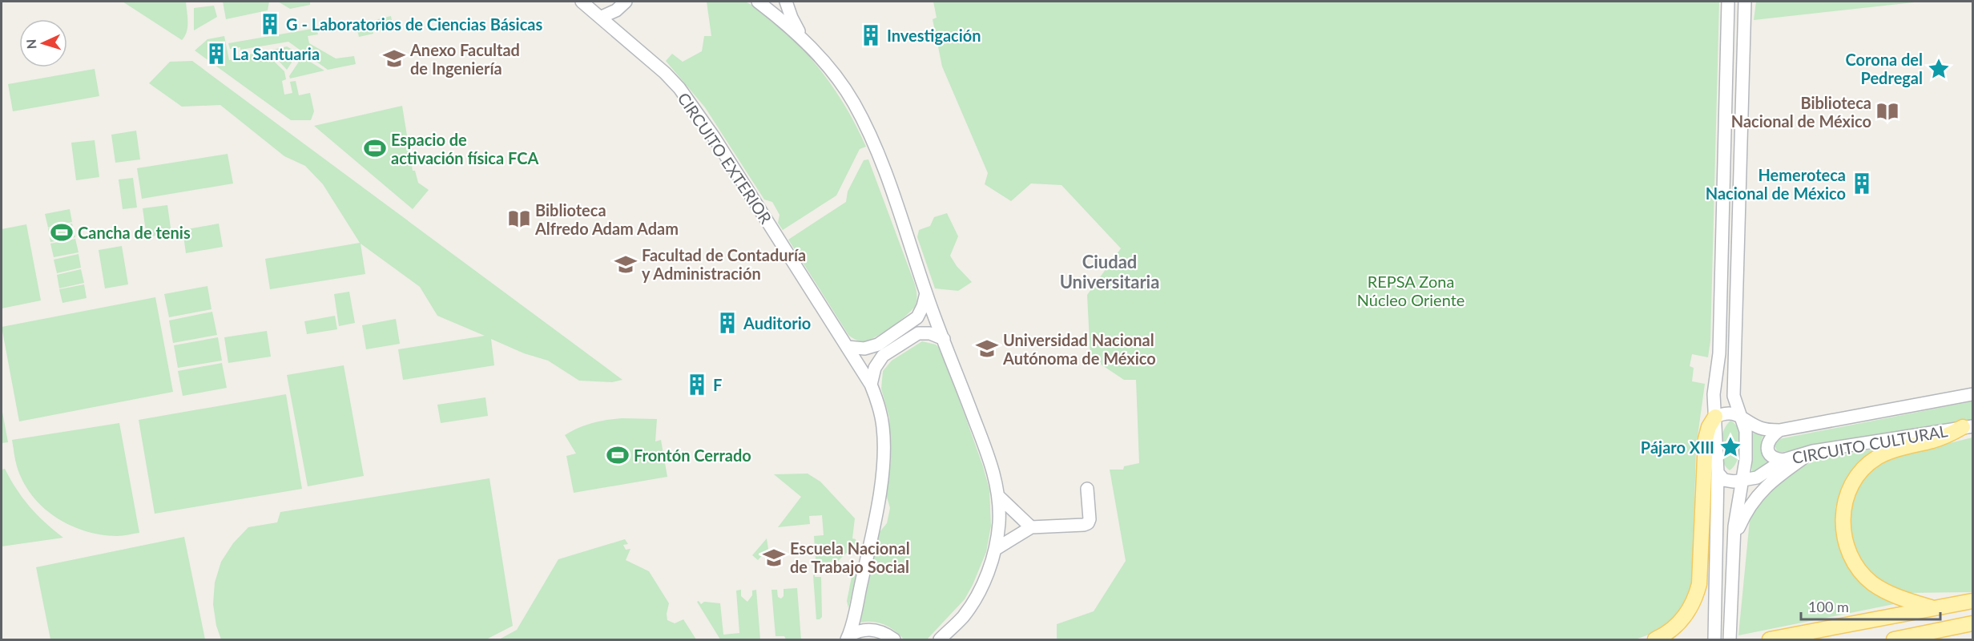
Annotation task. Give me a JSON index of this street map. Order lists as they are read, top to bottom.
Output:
{
  "streets": {
    "street": ["CIRCUITO EXTERIOR", "CIRCUITO CULTURAL"]
  },
  "districts": ["Ciudad Universitaria"],
  "parks": ["REPSA Zona Núcleo Oriente"],
  "places": {
    "building": [
      "G - Laboratorios de Ciencias Básicas",
      "Investigación",
      "La Santuaria",
      "Hemeroteca Nacional de México",
      "Auditorio",
      "F"
    ],
    "school or university": [
      "Anexo Facultad de Ingeniería",
      "Facultad de Contaduría y Administración",
      "Universidad Nacional Autónoma de México",
      "Escuela Nacional de Trabajo Social"
    ],
    "place": ["Corona del Pedregal", "Pájaro XIII"],
    "library": ["Biblioteca Nacional de México", "Biblioteca Alfredo Adam Adam"],
    "sports": ["Espacio de activación física FCA", "Cancha de tenis", "Frontón Cerrado"]
  },
  "scale_bar": "100 m",
  "north": "left"
}
